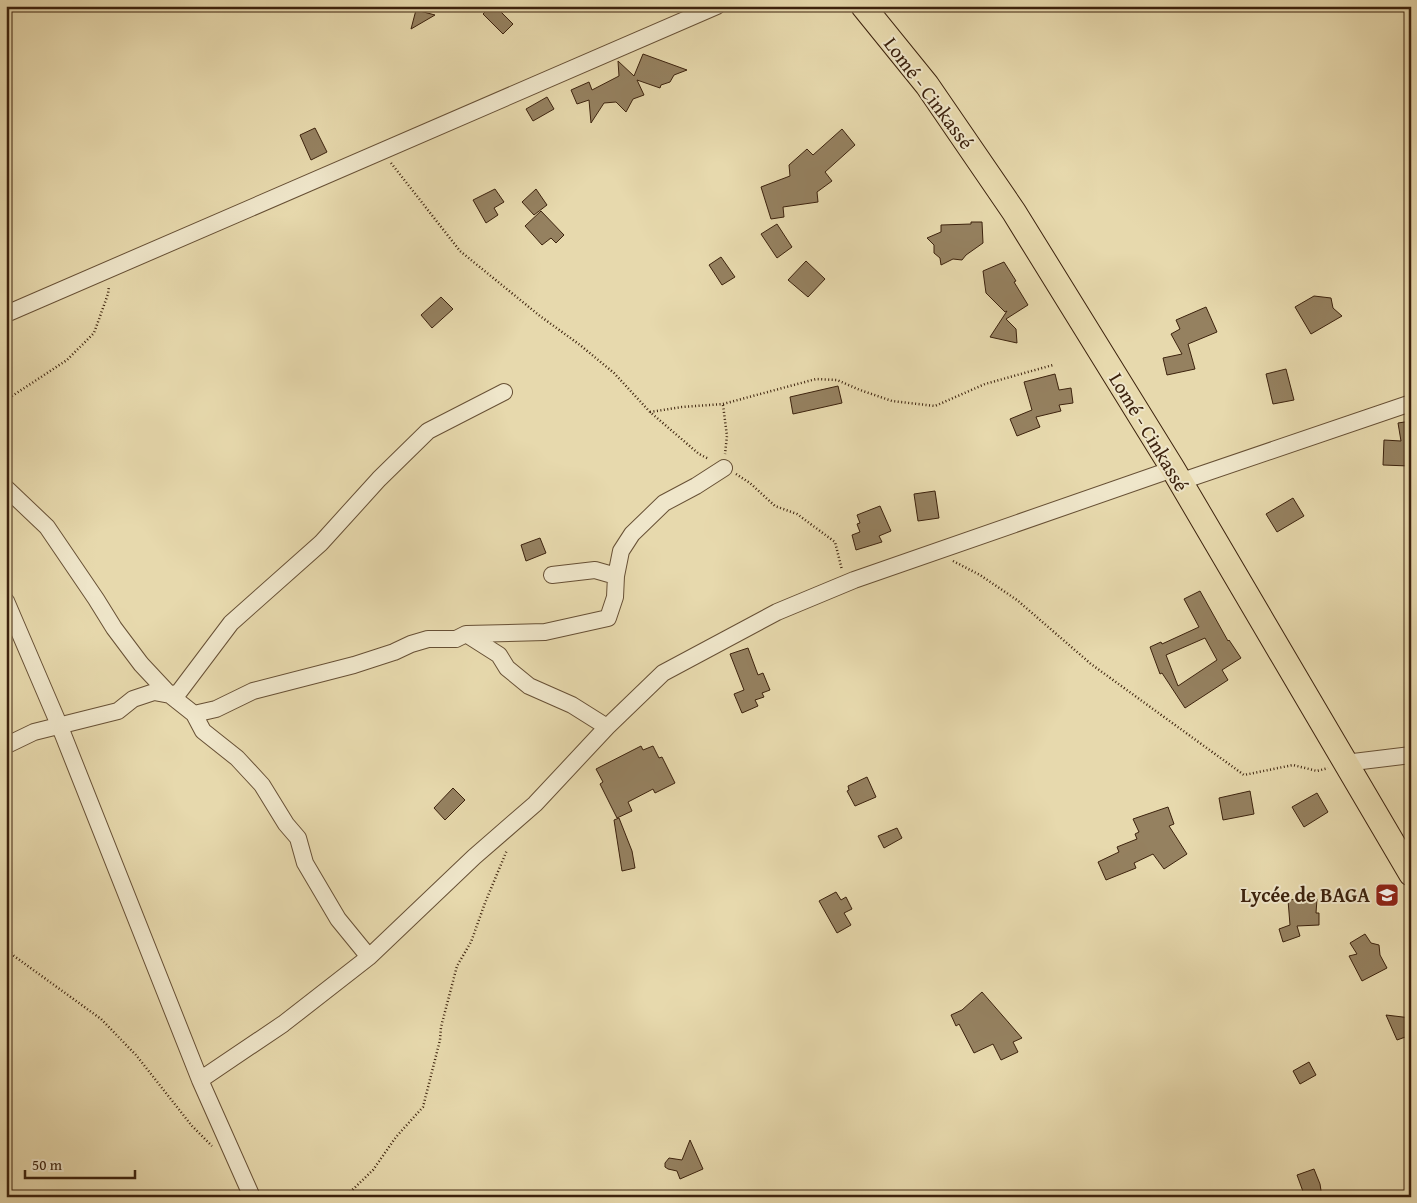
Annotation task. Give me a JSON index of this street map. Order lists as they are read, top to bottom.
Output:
{
  "streets": {
    "highway": ["Lomé - Cinkassé"]
  },
  "places": {
    "school or university": ["Lycée de BAGA"]
  },
  "scale_bar": "50 m"
}
